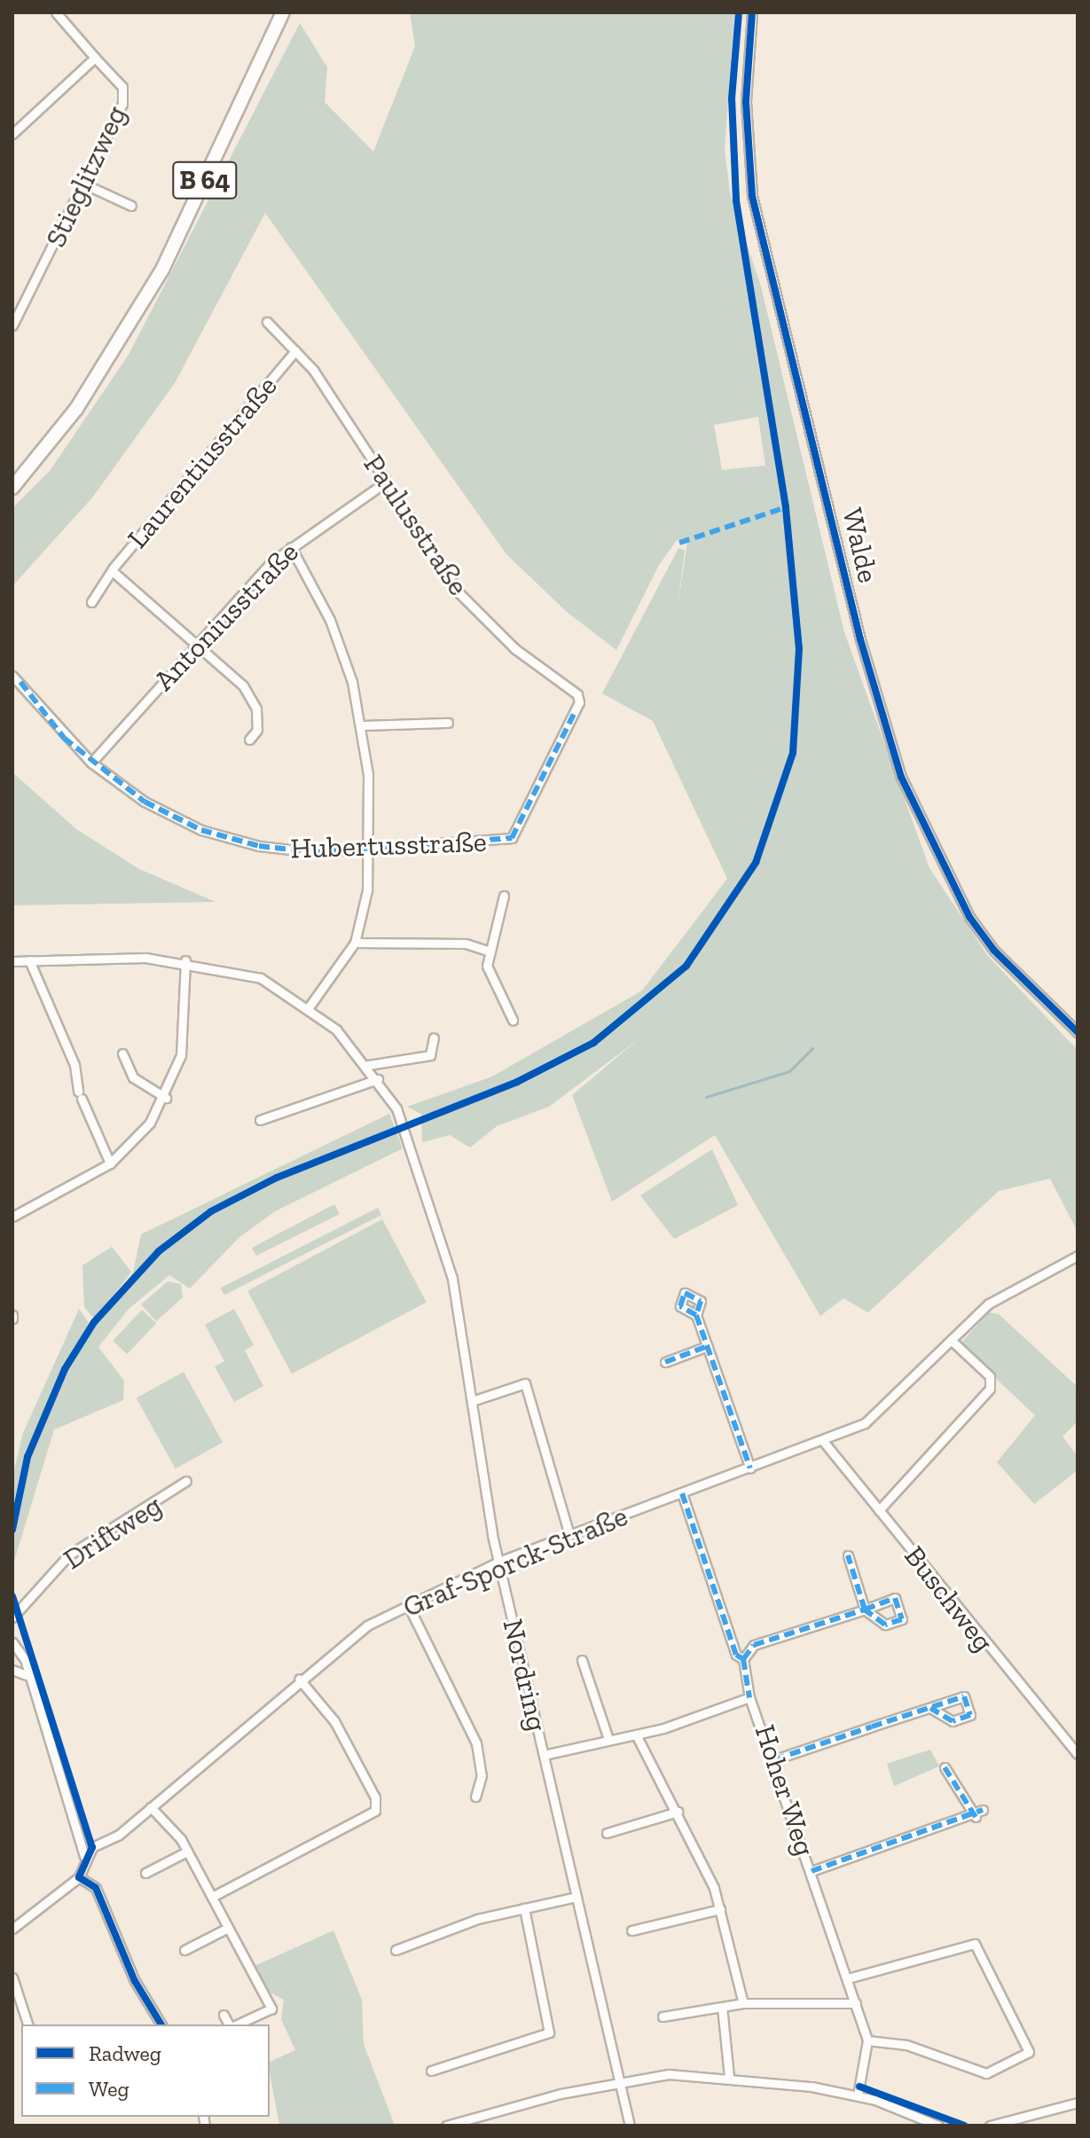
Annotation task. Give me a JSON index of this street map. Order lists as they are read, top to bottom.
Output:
{
  "streets": {
    "main road": ["B 64"],
    "street": [
      "Stieglitzweg",
      "Laurentiusstraße",
      "Paulusstraße",
      "Walde",
      "Antoniusstraße",
      "Hubertusstraße",
      "Driftweg",
      "Graf-Sporck-Straße",
      "Buschweg",
      "Nordring",
      "Hoher Weg"
    ]
  },
  "crossings": [
    ["Laurentiusstraße", "Paulusstraße"],
    ["Laurentiusstraße", "Antoniusstraße"],
    ["Paulusstraße", "Hubertusstraße"],
    ["Antoniusstraße", "Hubertusstraße"],
    ["Graf-Sporck-Straße", "Buschweg"],
    ["Graf-Sporck-Straße", "Nordring"],
    ["Graf-Sporck-Straße", "Hoher Weg"]
  ],
  "legend": ["Radweg", "Weg"]
}
